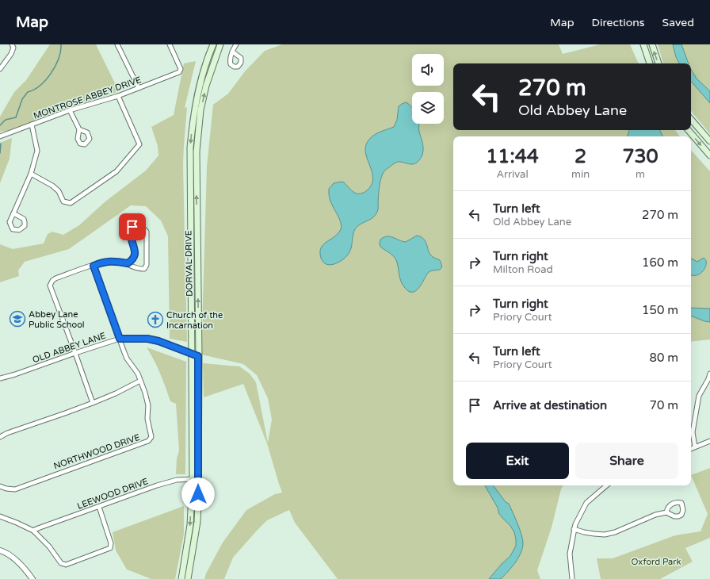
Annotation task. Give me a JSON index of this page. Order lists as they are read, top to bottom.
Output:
{
  "streets": {
    "main road": ["DORVAL DRIVE"],
    "street": [
      "MONTROSE ABBEY DRIVE",
      "OLD ABBEY LANE",
      "NORTHWOOD DRIVE",
      "LEEWOOD DRIVE"
    ]
  },
  "crossings": [
    ["DORVAL DRIVE", "OLD ABBEY LANE"],
    ["DORVAL DRIVE", "LEEWOOD DRIVE"],
    ["OLD ABBEY LANE", "NORTHWOOD DRIVE"]
  ],
  "parks": ["Oxford Park"],
  "places": {
    "school or university": ["Abbey Lane Public School"],
    "church": ["Church of the Incarnation"]
  },
  "page": {
    "header": "Map",
    "nav": ["Map", "Directions", "Saved"],
    "turn": ["270 m", "Old Abbey Lane"],
    "eta": [
      "11:44",
      "Arrival",
      "2",
      "min",
      "730",
      "m"
    ],
    "list": [
      {
        "name": "Turn left",
        "note": "Old Abbey Lane",
        "value": "270 m"
      },
      {
        "name": "Turn right",
        "note": "Milton Road",
        "value": "160 m"
      },
      {
        "name": "Turn right",
        "note": "Priory Court",
        "value": "150 m"
      },
      {
        "name": "Turn left",
        "note": "Priory Court",
        "value": "80 m"
      },
      {
        "name": "Arrive at destination",
        "value": "70 m"
      }
    ],
    "buttons": ["Exit", "Share"]
  }
}
